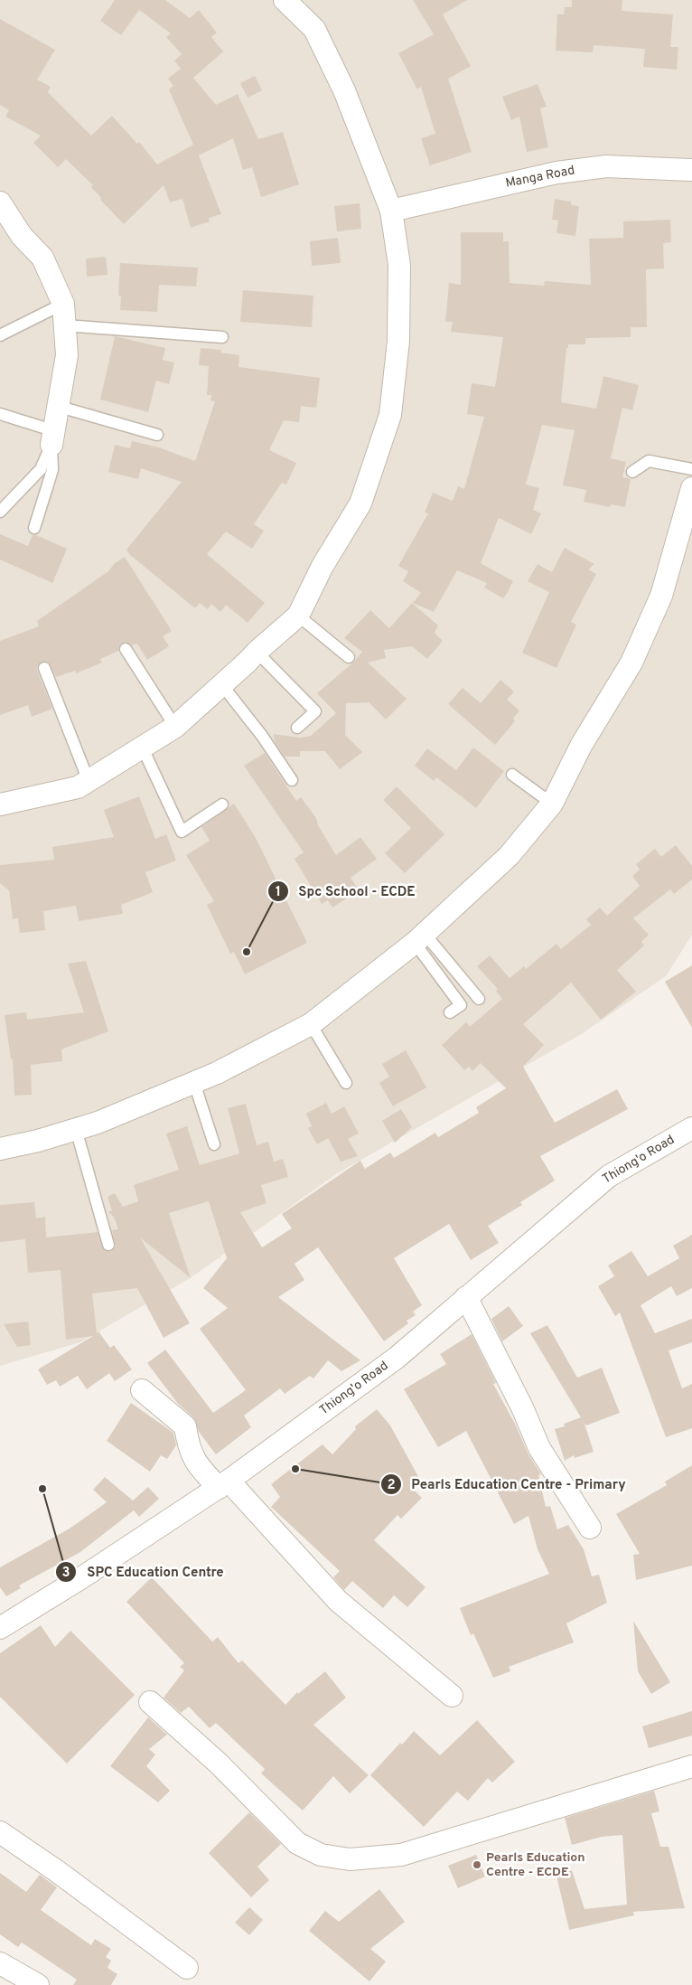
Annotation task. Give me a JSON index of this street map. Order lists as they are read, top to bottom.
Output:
{
  "streets": {
    "street": ["Manga Road", "Thiong'o Road"]
  },
  "places": [
    "Spc School - ECDE",
    "Pearls Education Centre - Primary",
    "SPC Education Centre",
    "Pearls Education Centre - ECDE"
  ]
}
